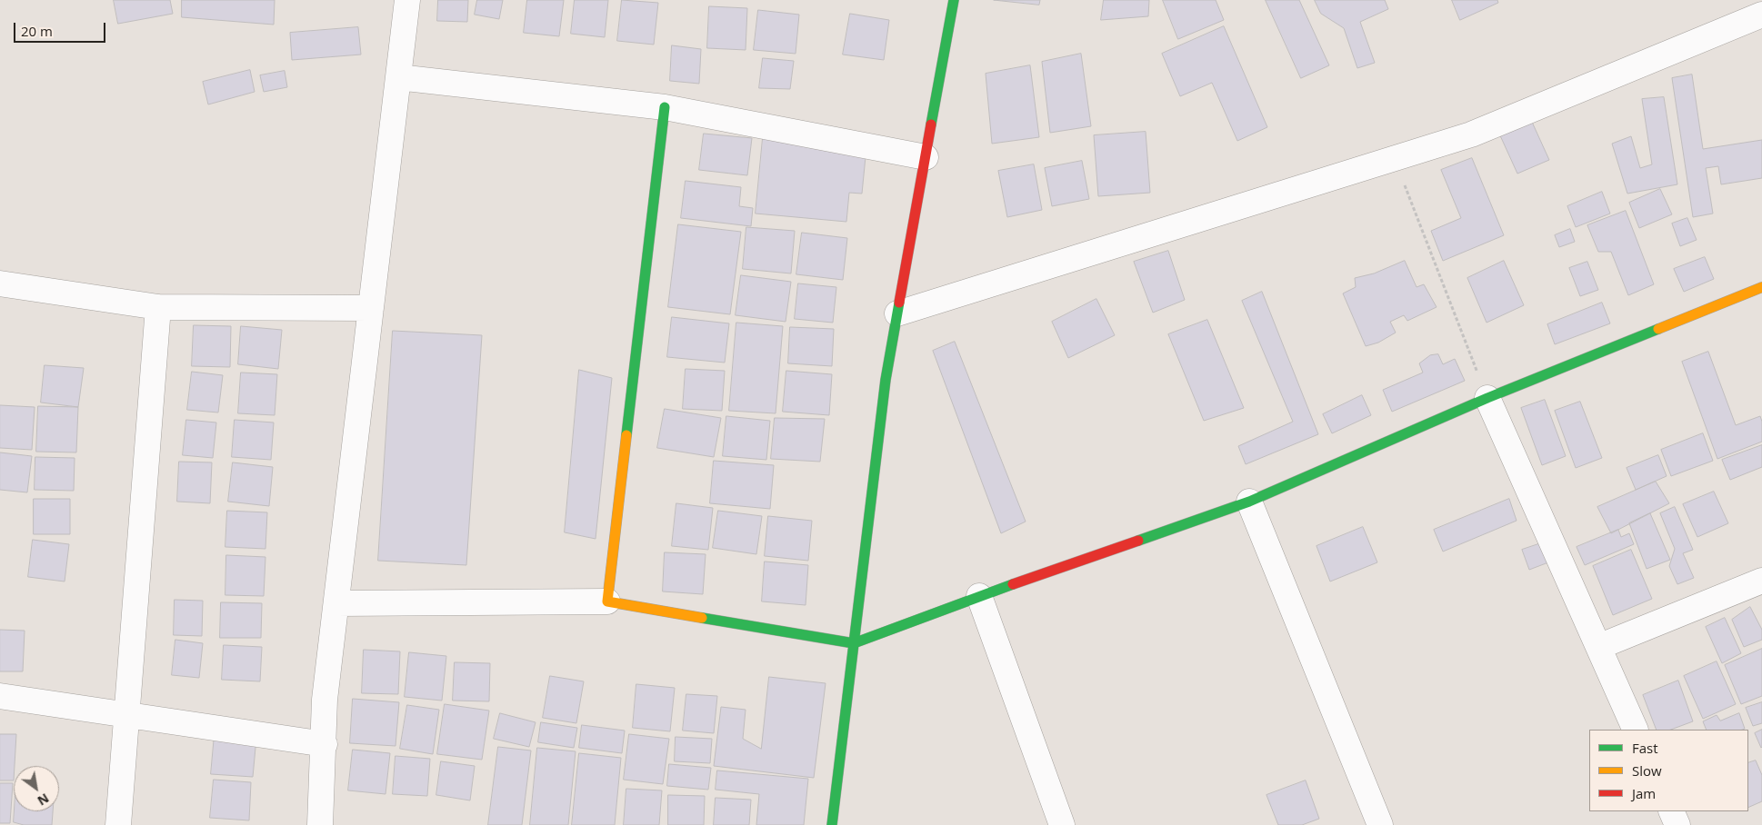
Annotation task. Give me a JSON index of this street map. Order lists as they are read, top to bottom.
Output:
{
  "legend": ["Fast", "Slow", "Jam"],
  "scale_bar": "20 m",
  "north": "bottom right"
}
